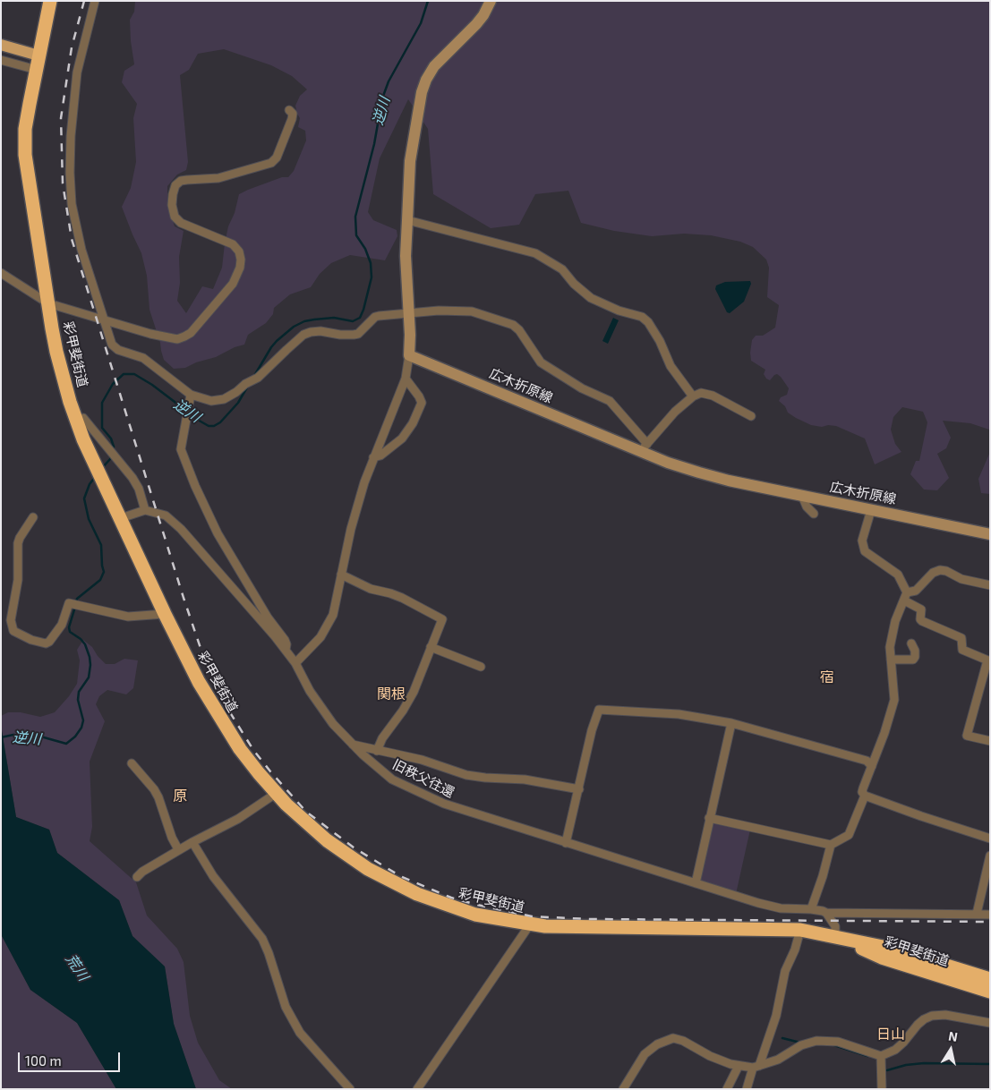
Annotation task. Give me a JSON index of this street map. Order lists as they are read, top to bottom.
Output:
{
  "streets": {
    "highway": ["彩甲斐街道"],
    "main road": ["広木折原線"],
    "street": ["旧秩父往還"]
  },
  "districts": [
    "宿",
    "関根",
    "原",
    "日山"
  ],
  "water": ["逆川", "荒川"],
  "scale_bar": "100 m",
  "north": "top"
}
